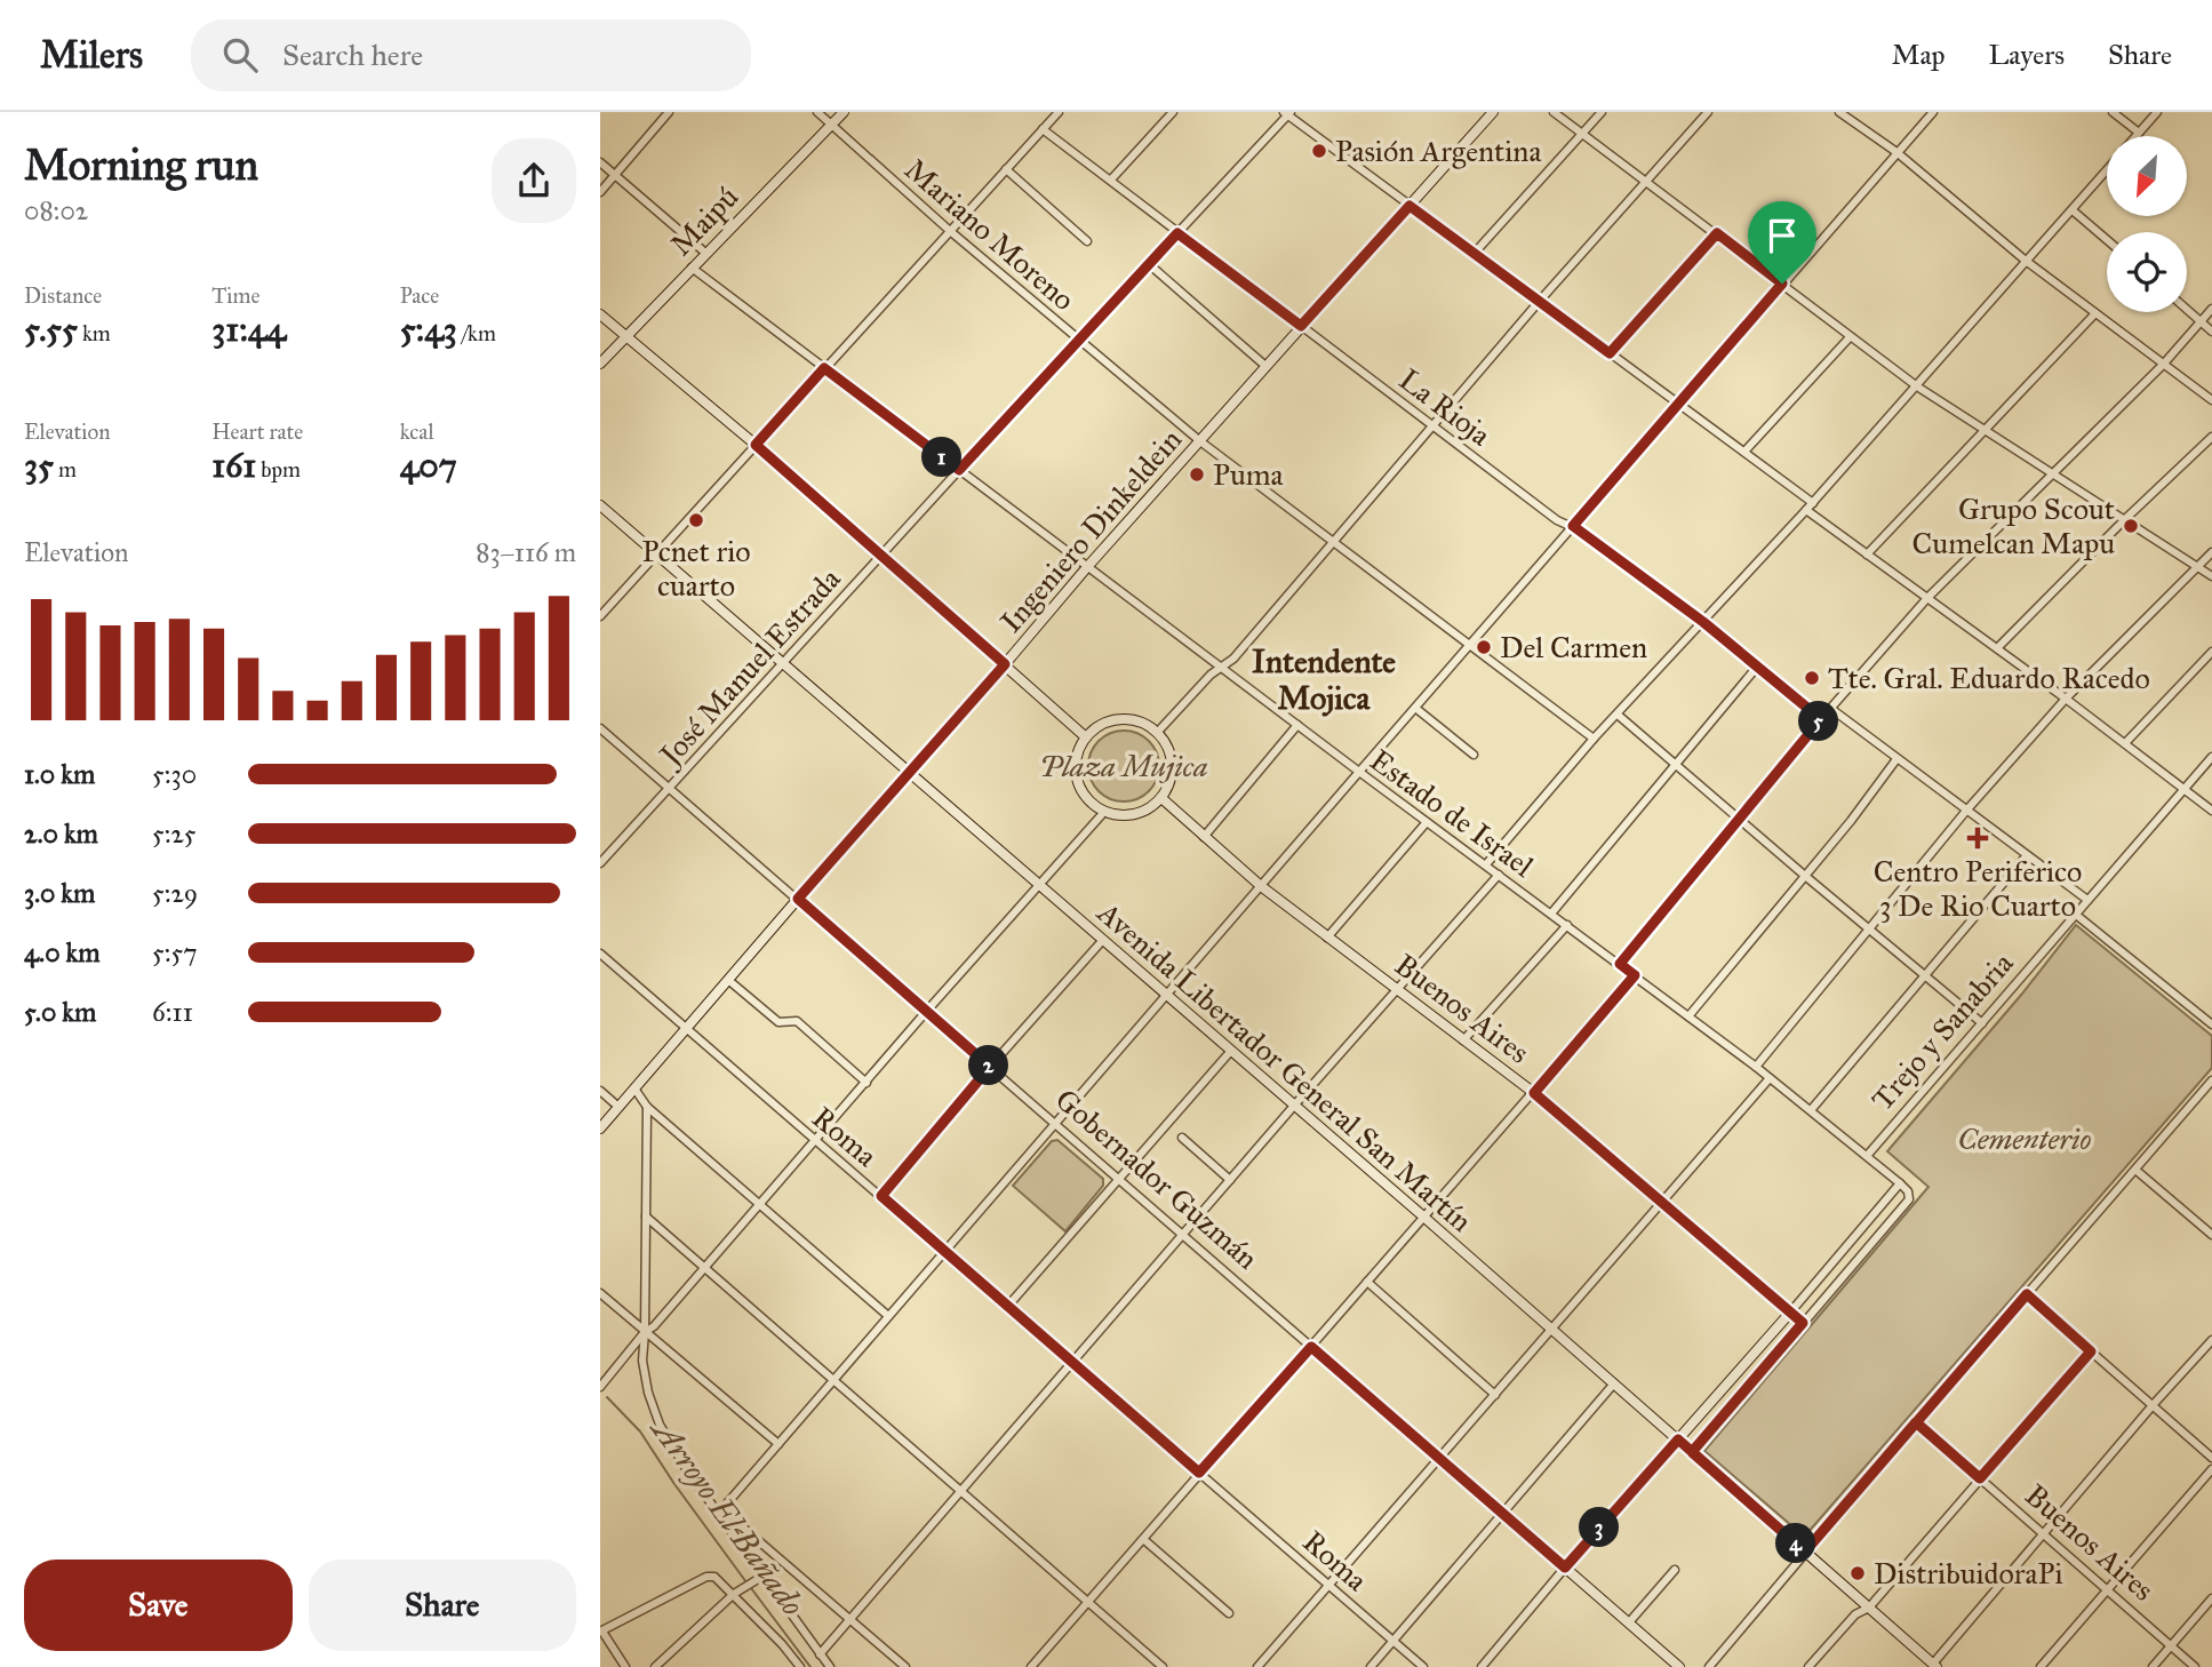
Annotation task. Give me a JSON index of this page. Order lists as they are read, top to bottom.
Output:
{
  "streets": {
    "main road": [
      "Maipú",
      "Ingeniero Dinkeldein",
      "Buenos Aires",
      "Avenida Libertador General San Martín",
      "Gobernador Guzmán"
    ],
    "street": [
      "Mariano Moreno",
      "La Rioja",
      "José Manuel Estrada",
      "Estado de Israel",
      "Trejo y Sanabria",
      "Roma"
    ]
  },
  "crossings": [
    ["Maipú", "Mariano Moreno"],
    ["Maipú", "Estado de Israel"],
    ["Mariano Moreno", "Ingeniero Dinkeldein"],
    ["Mariano Moreno", "José Manuel Estrada"],
    ["La Rioja", "Ingeniero Dinkeldein"],
    ["La Rioja", "José Manuel Estrada"],
    ["Ingeniero Dinkeldein", "Estado de Israel"],
    ["Ingeniero Dinkeldein", "Avenida Libertador General San Martín"],
    ["Ingeniero Dinkeldein", "Roma"],
    ["Ingeniero Dinkeldein", "Gobernador Guzmán"],
    ["José Manuel Estrada", "Estado de Israel"],
    ["José Manuel Estrada", "Avenida Libertador General San Martín"],
    ["José Manuel Estrada", "Gobernador Guzmán"],
    ["Estado de Israel", "Buenos Aires"],
    ["Estado de Israel", "Trejo y Sanabria"]
  ],
  "districts": ["Intendente Mojica"],
  "water": ["Arroyo El Bañado"],
  "parks": ["Plaza Mujica", "Cementerio"],
  "places": {
    "other": [
      "Pasión Argentina",
      "Puma",
      "Pcnet rio cuarto",
      "Grupo Scout Cumelcan Mapu",
      "Del Carmen",
      "Tte. Gral. Eduardo Racedo",
      "DistribuidoraPi"
    ],
    "health": ["Centro Periferico 3 De Rio Cuarto"]
  },
  "north": "bottom left",
  "page": {
    "header": "Milers",
    "search": "Search here",
    "nav": ["Map", "Layers", "Share"],
    "heading": ["Morning run", "08:02"],
    "stats": [
      ["Distance", "5.55 km"],
      ["Time", "31:44"],
      ["Pace", "5:43 /km"],
      ["Elevation", "35 m"],
      ["Heart rate", "161 bpm"],
      ["kcal", "407"]
    ],
    "pins": [
      "1",
      "5",
      "2",
      "3",
      "4"
    ],
    "chart": ["Elevation", "83–116 m"],
    "list": [
      {
        "name": "1.0 km",
        "note": "5:30"
      },
      {
        "name": "2.0 km",
        "note": "5:25"
      },
      {
        "name": "3.0 km",
        "note": "5:29"
      },
      {
        "name": "4.0 km",
        "note": "5:57"
      },
      {
        "name": "5.0 km",
        "note": "6:11"
      }
    ],
    "buttons": ["Save", "Share"]
  }
}
